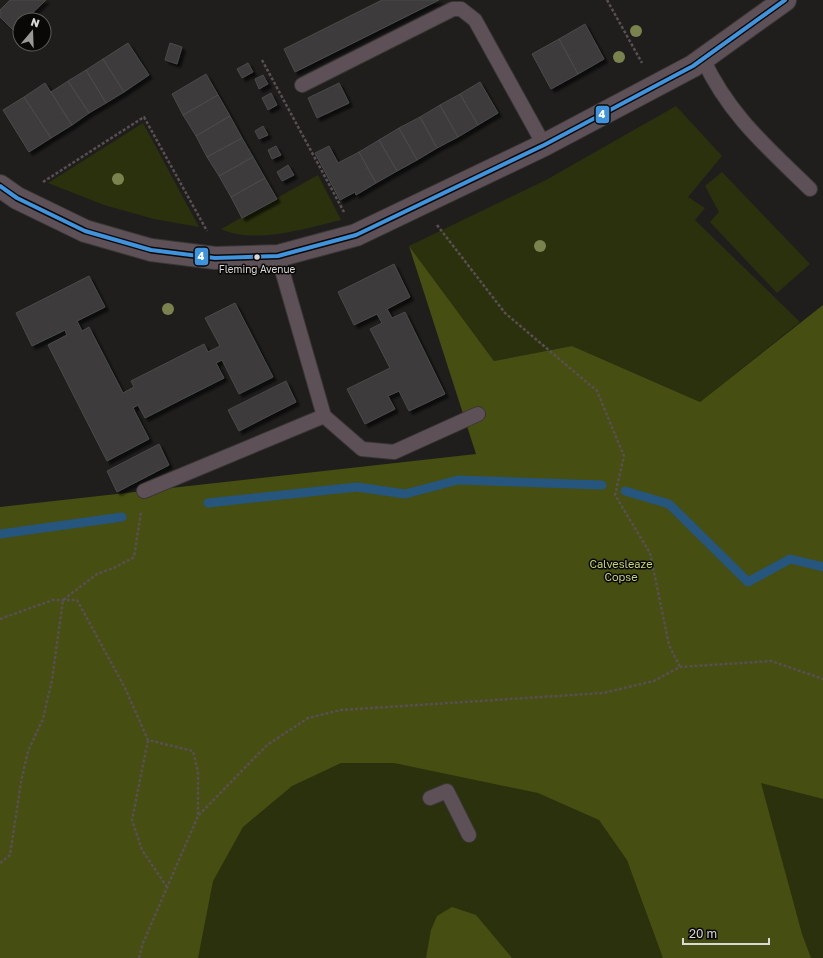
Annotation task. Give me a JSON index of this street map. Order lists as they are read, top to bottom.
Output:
{
  "parks": ["Calvesleaze Copse"],
  "places": ["Fleming Avenue"],
  "lines": ["transit line 4"],
  "scale_bar": "20 m",
  "north": "top"
}
